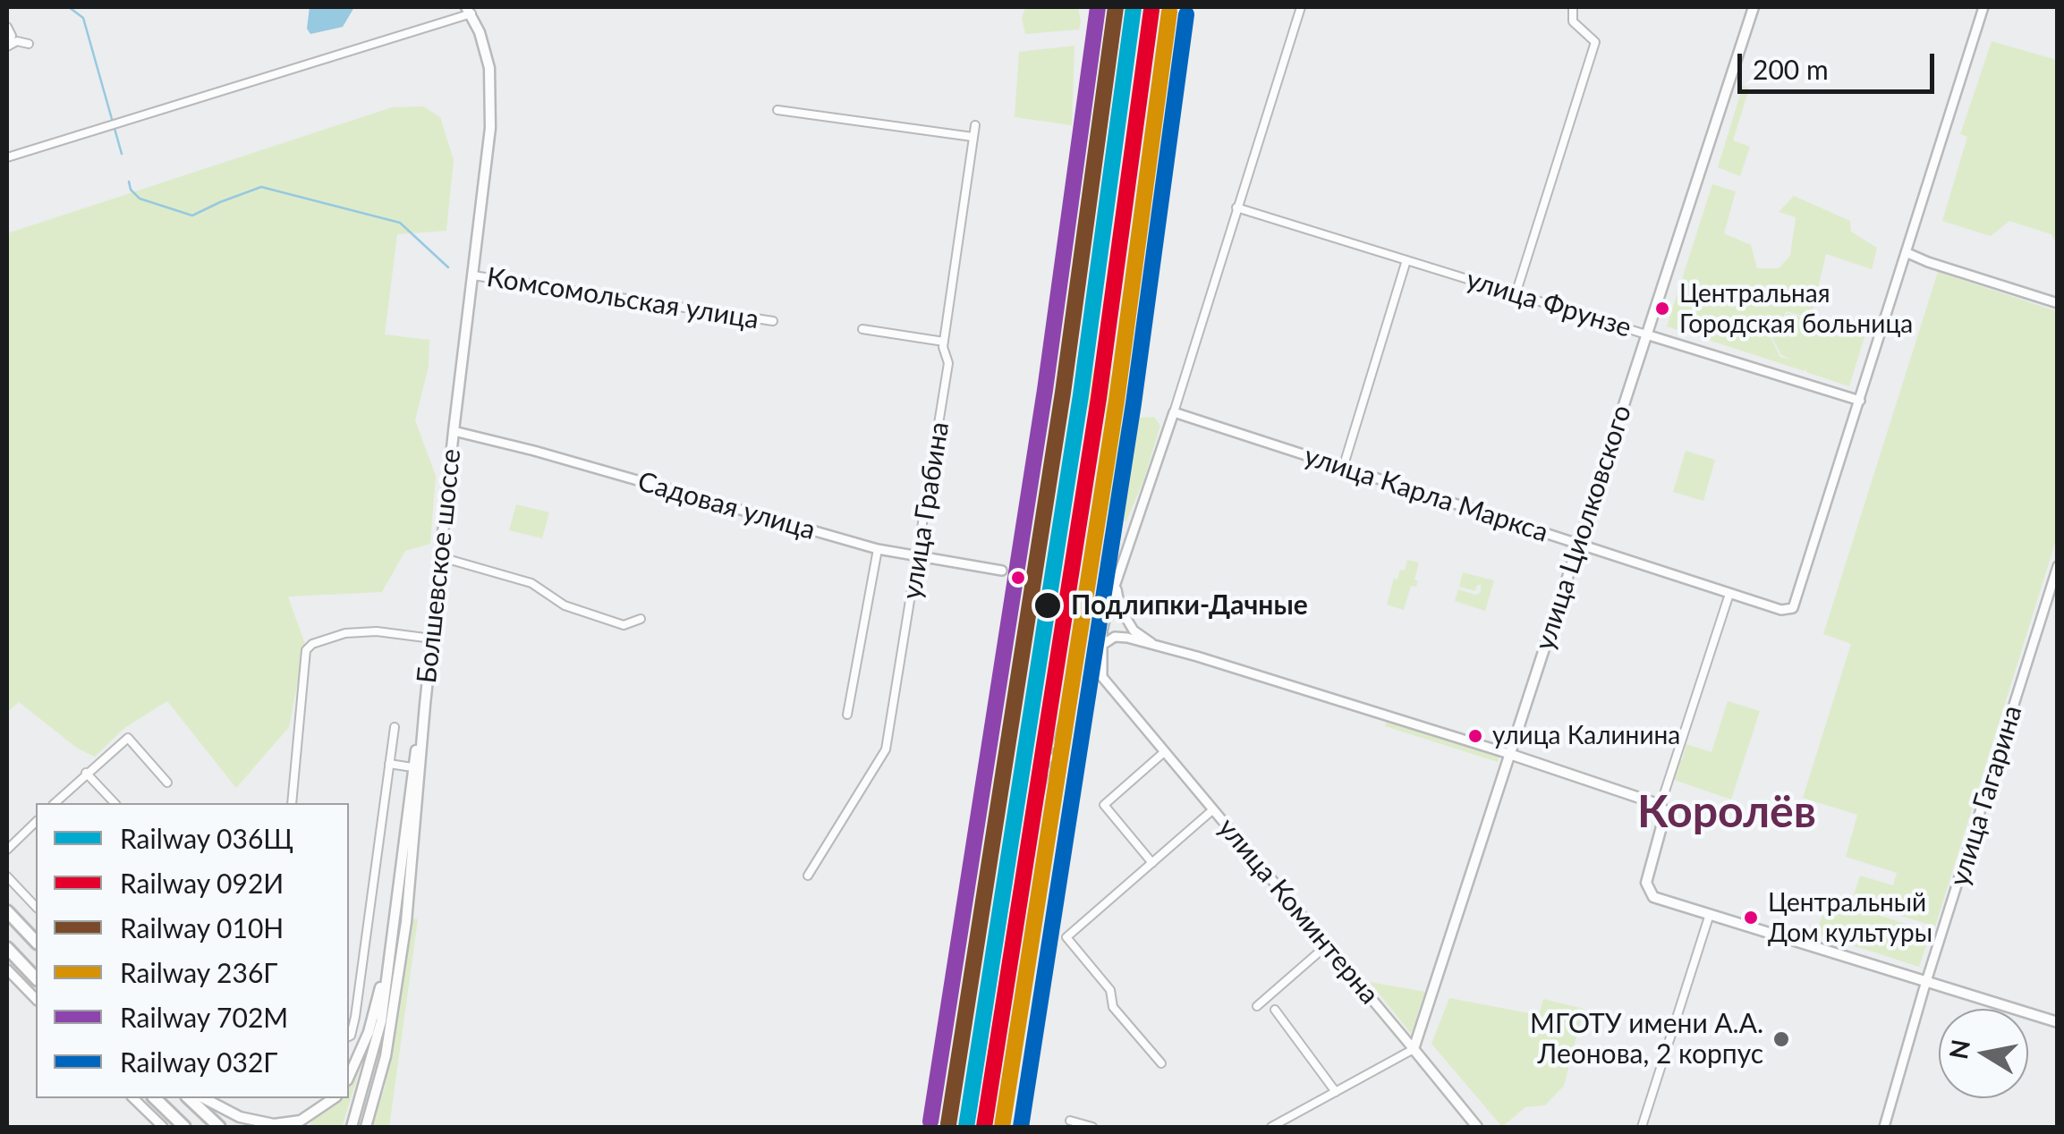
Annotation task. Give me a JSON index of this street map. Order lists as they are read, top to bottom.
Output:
{
  "streets": {
    "main road": ["улица Циолковского", "Болшевское шоссе", "улица Коминтерна"],
    "street": [
      "Комсомольская улица",
      "улица Фрунзе",
      "улица Карла Маркса",
      "Садовая улица",
      "улица Грабина",
      "улица Гагарина"
    ]
  },
  "crossings": [
    ["Комсомольская улица", "Болшевское шоссе"],
    ["улица Фрунзе", "улица Карла Маркса"],
    ["улица Фрунзе", "улица Циолковского"],
    ["улица Карла Маркса", "улица Циолковского"],
    ["Садовая улица", "улица Грабина"],
    ["Садовая улица", "Болшевское шоссе"],
    ["улица Циолковского", "улица Коминтерна"]
  ],
  "districts": ["Королёв"],
  "places": [
    "Центральная Городская больница",
    "Подлипки-Дачные",
    "улица Калинина",
    "Центральный Дом культуры",
    "МГОТУ имени А.А. Леонова, 2 корпус"
  ],
  "lines": [
    "rail line 036Щ",
    "rail line 010Н",
    "rail line 702М",
    "rail line 092И",
    "rail line 236Г",
    "rail line 032Г"
  ],
  "legend": [
    "Railway 036Щ",
    "Railway 092И",
    "Railway 010Н",
    "Railway 236Г",
    "Railway 702М",
    "Railway 032Г"
  ],
  "scale_bar": "200 m",
  "north": "left"
}
